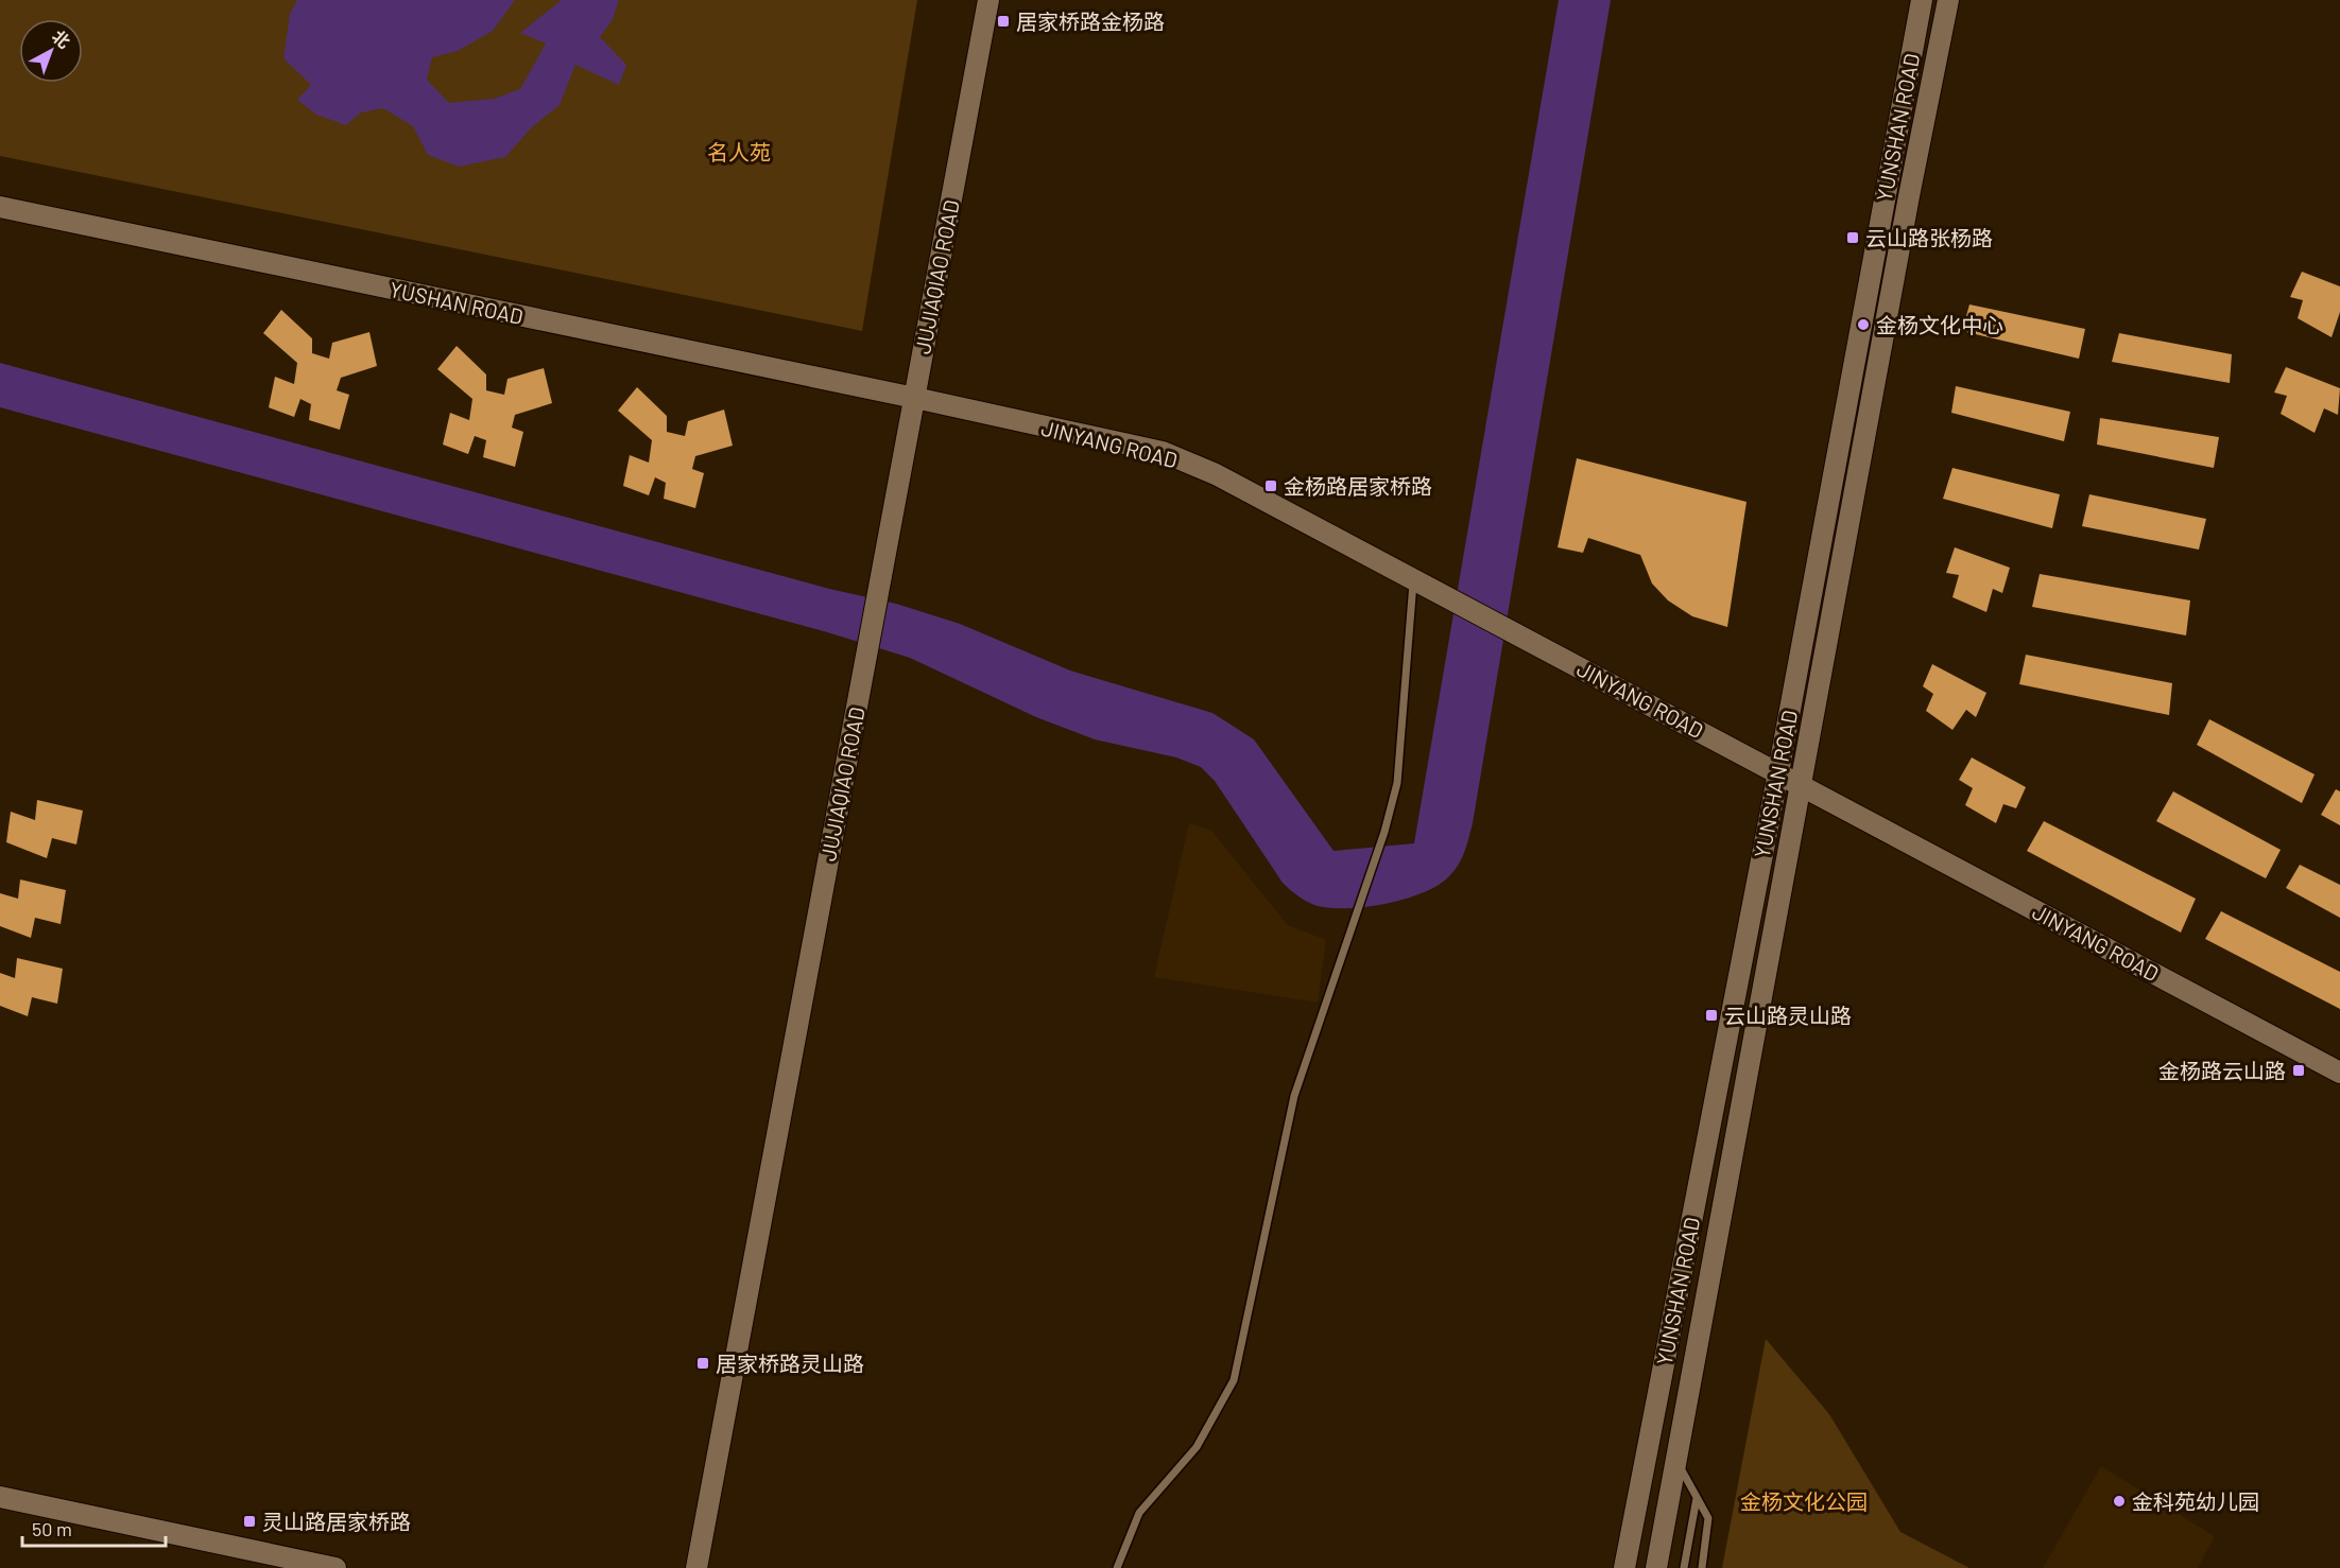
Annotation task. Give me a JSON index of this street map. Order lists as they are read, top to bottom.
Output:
{
  "streets": {
    "street": [
      "YUNSHAN ROAD",
      "JUJIAQIAO ROAD",
      "YUSHAN ROAD",
      "JINYANG ROAD"
    ]
  },
  "crossings": [
    ["YUNSHAN ROAD", "JINYANG ROAD"],
    ["JUJIAQIAO ROAD", "YUSHAN ROAD"],
    ["JUJIAQIAO ROAD", "JINYANG ROAD"],
    ["YUSHAN ROAD", "JINYANG ROAD"]
  ],
  "parks": ["名人苑", "金杨文化公园"],
  "places": {
    "transit": [
      "居家桥路金杨路",
      "云山路张杨路",
      "金杨路居家桥路",
      "云山路灵山路",
      "金杨路云山路",
      "居家桥路灵山路",
      "灵山路居家桥路"
    ],
    "other": ["金杨文化中心", "金科苑幼儿园"]
  },
  "scale_bar": "50 m",
  "north": "top right"
}
